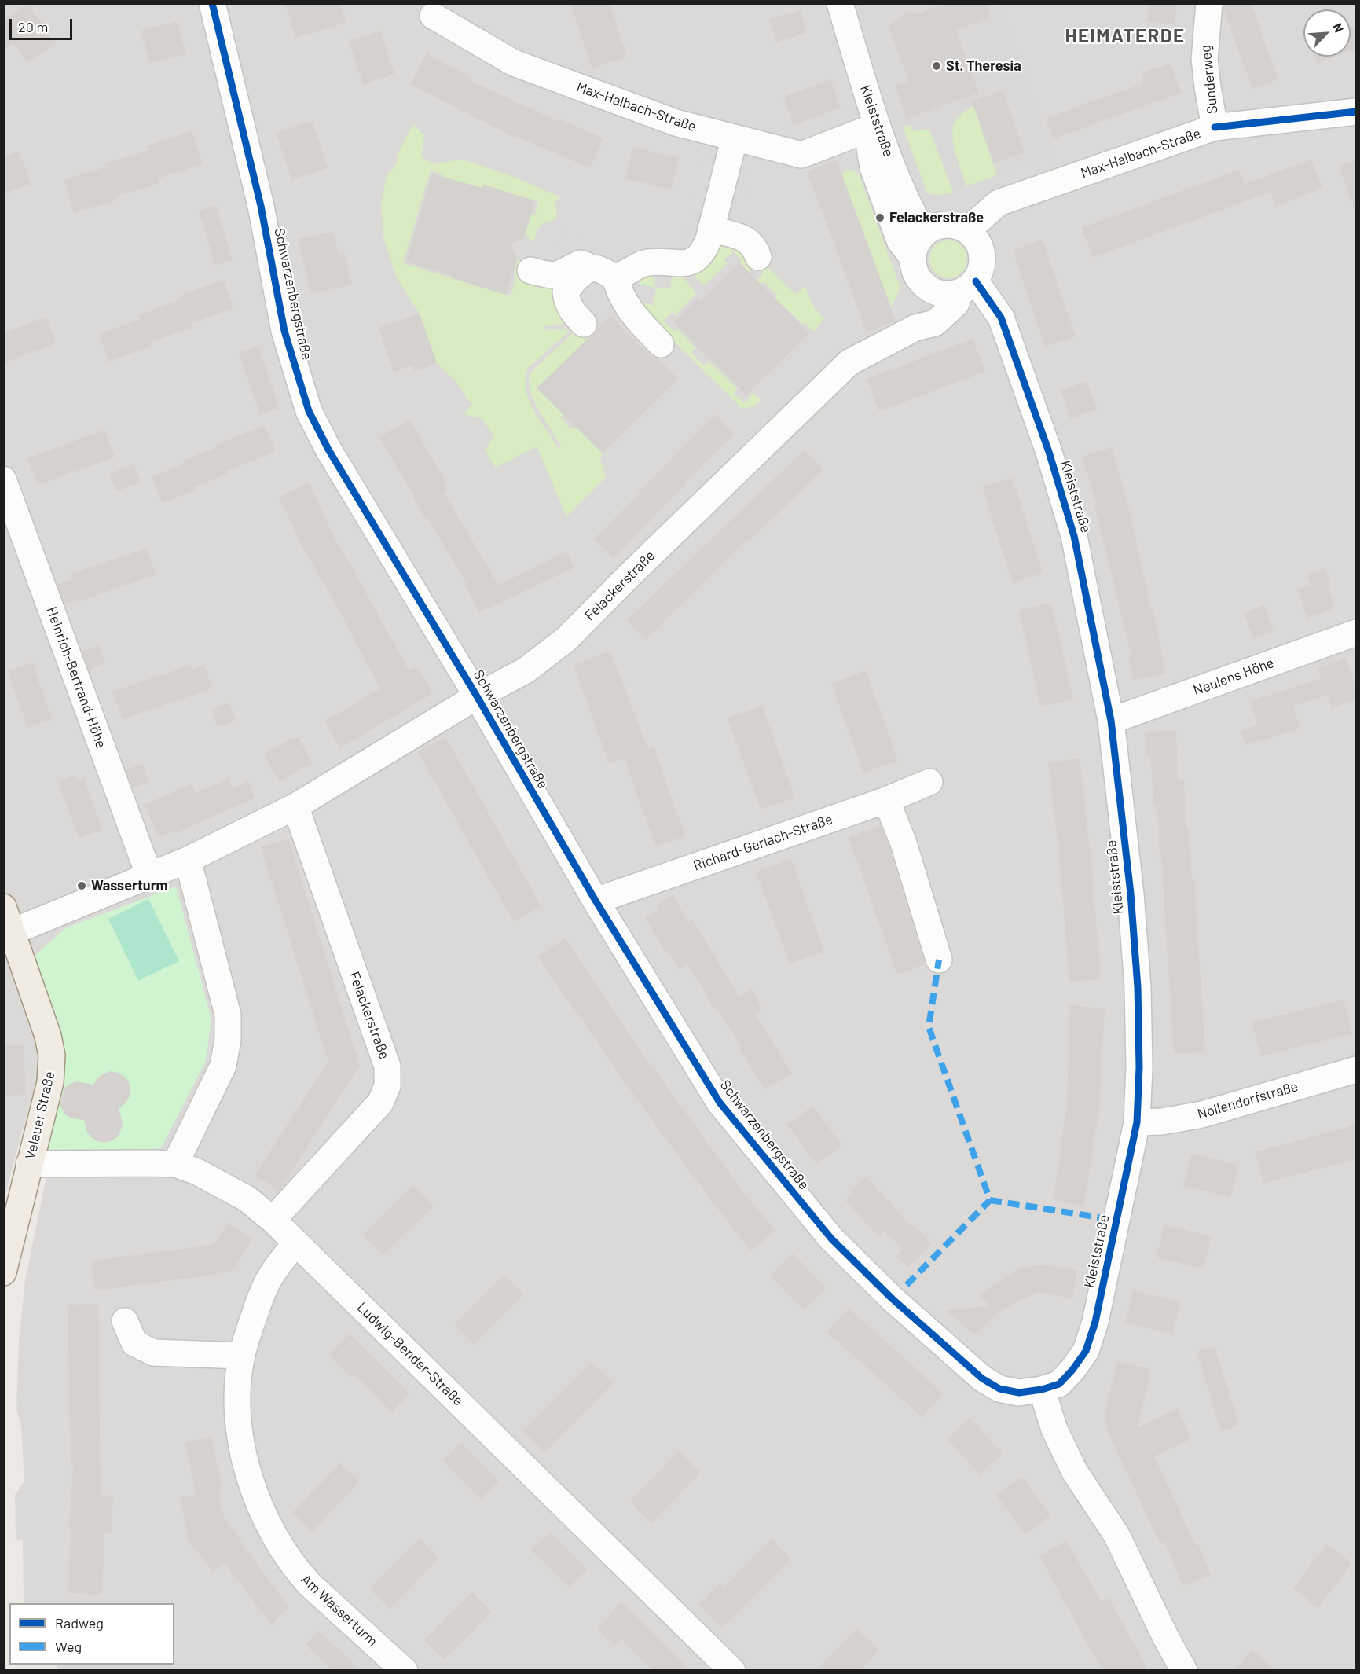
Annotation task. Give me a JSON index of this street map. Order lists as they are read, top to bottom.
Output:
{
  "streets": {
    "main road": ["Velauer Straße"],
    "street": [
      "Sunderweg",
      "Max-Halbach-Straße",
      "Kleiststraße",
      "Schwarzenbergstraße",
      "Felackerstraße",
      "Neulens Höhe",
      "Heinrich-Bertrand-Höhe",
      "Richard-Gerlach-Straße",
      "Nollendorfstraße",
      "Ludwig-Bender-Straße",
      "Am Wasserturm"
    ]
  },
  "crossings": [
    ["Sunderweg", "Max-Halbach-Straße"],
    ["Max-Halbach-Straße", "Kleiststraße"],
    ["Max-Halbach-Straße", "Felackerstraße"],
    ["Kleiststraße", "Schwarzenbergstraße"],
    ["Kleiststraße", "Felackerstraße"],
    ["Kleiststraße", "Neulens Höhe"],
    ["Kleiststraße", "Nollendorfstraße"],
    ["Schwarzenbergstraße", "Felackerstraße"],
    ["Schwarzenbergstraße", "Richard-Gerlach-Straße"],
    ["Felackerstraße", "Heinrich-Bertrand-Höhe"],
    ["Felackerstraße", "Velauer Straße"],
    ["Felackerstraße", "Ludwig-Bender-Straße"],
    ["Velauer Straße", "Ludwig-Bender-Straße"],
    ["Ludwig-Bender-Straße", "Am Wasserturm"]
  ],
  "districts": ["HEIMATERDE"],
  "places": ["St. Theresia", "Felackerstraße", "Wasserturm"],
  "legend": ["Radweg", "Weg"],
  "scale_bar": "20 m",
  "north": "top right"
}
